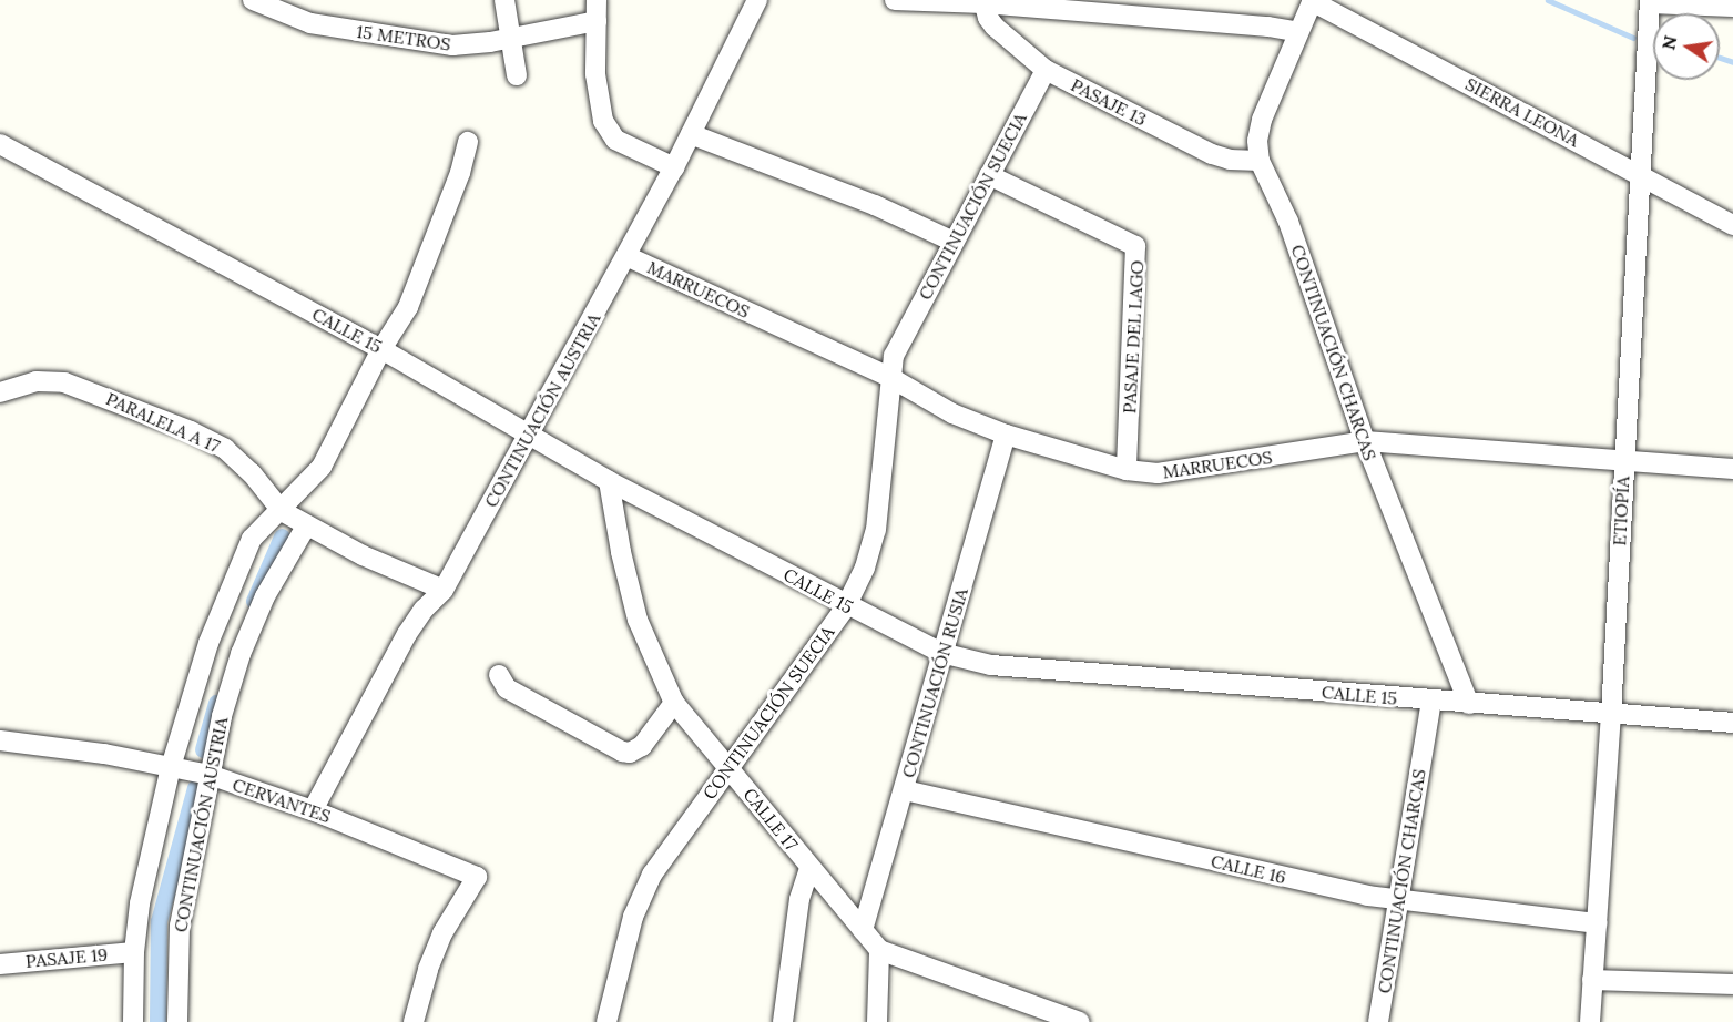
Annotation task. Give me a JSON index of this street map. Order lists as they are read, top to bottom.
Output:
{
  "streets": {
    "street": [
      "15 METROS",
      "PASAJE 13",
      "SIERRA LEONA",
      "CONTINUACIÓN SUECIA",
      "MARRUECOS",
      "CALLE 15",
      "PASAJE DEL LAGO",
      "CONTINUACIÓN CHARCAS",
      "CONTINUACIÓN AUSTRIA",
      "PARALELA A 17",
      "ETIOPÍA",
      "CONTINUACIÓN RUSIA",
      "CERVANTES",
      "CALLE 17",
      "CALLE 16",
      "PASAJE 19"
    ]
  },
  "crossings": [
    ["PASAJE 13", "CONTINUACIÓN SUECIA"],
    ["PASAJE 13", "CONTINUACIÓN CHARCAS"],
    ["SIERRA LEONA", "CONTINUACIÓN CHARCAS"],
    ["SIERRA LEONA", "ETIOPÍA"],
    ["CONTINUACIÓN SUECIA", "MARRUECOS"],
    ["CONTINUACIÓN SUECIA", "CALLE 15"],
    ["CONTINUACIÓN SUECIA", "PASAJE DEL LAGO"],
    ["CONTINUACIÓN SUECIA", "CALLE 17"],
    ["MARRUECOS", "PASAJE DEL LAGO"],
    ["MARRUECOS", "CONTINUACIÓN CHARCAS"],
    ["MARRUECOS", "CONTINUACIÓN AUSTRIA"],
    ["MARRUECOS", "ETIOPÍA"],
    ["MARRUECOS", "CONTINUACIÓN RUSIA"],
    ["CALLE 15", "CONTINUACIÓN CHARCAS"],
    ["CALLE 15", "CONTINUACIÓN AUSTRIA"],
    ["CALLE 15", "ETIOPÍA"],
    ["CALLE 15", "CONTINUACIÓN RUSIA"],
    ["CALLE 15", "CALLE 17"],
    ["CONTINUACIÓN CHARCAS", "CALLE 16"],
    ["CONTINUACIÓN AUSTRIA", "PARALELA A 17"],
    ["CONTINUACIÓN AUSTRIA", "CERVANTES"],
    ["ETIOPÍA", "CALLE 16"],
    ["CONTINUACIÓN RUSIA", "CALLE 17"],
    ["CONTINUACIÓN RUSIA", "CALLE 16"]
  ],
  "north": "left"
}
